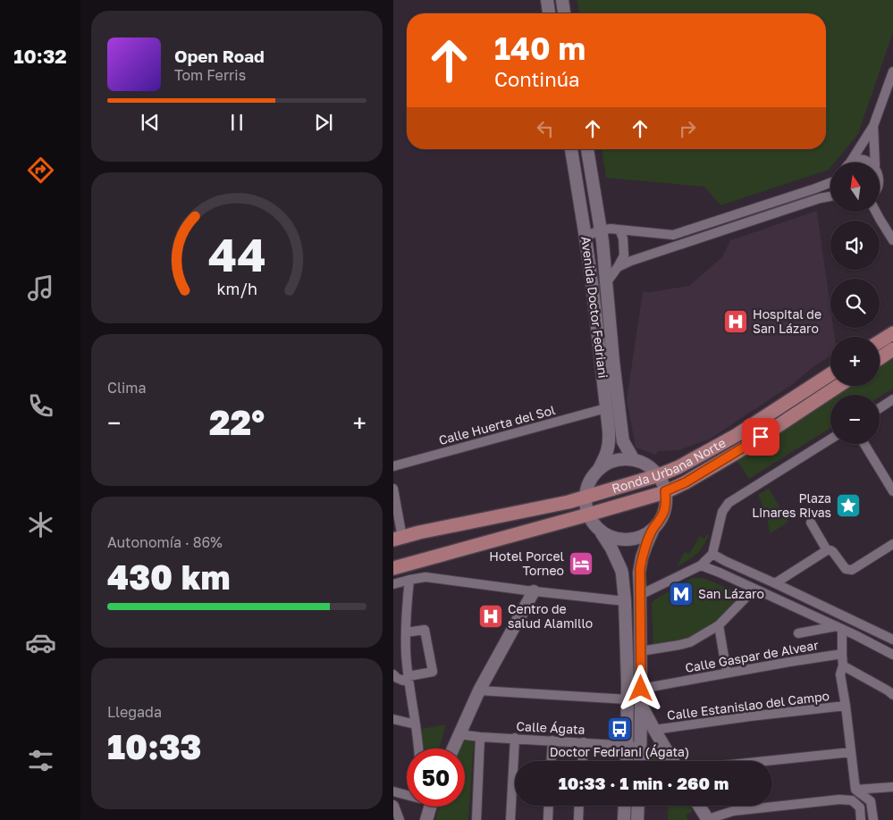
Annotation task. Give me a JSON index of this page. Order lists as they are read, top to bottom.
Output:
{
  "streets": {
    "main road": ["Avenida Doctor Fedriani", "Ronda Urbana Norte"],
    "street": [
      "Calle Huerta del Sol",
      "Calle Gaspar de Alvear",
      "Calle Estanislao del Campo",
      "Calle Ágata"
    ]
  },
  "crossings": [
    ["Avenida Doctor Fedriani", "Calle Huerta del Sol"],
    ["Avenida Doctor Fedriani", "Ronda Urbana Norte"]
  ],
  "places": {
    "hospital": ["Hospital de San Lázaro", "Centro de salud Alamillo"],
    "place": ["Plaza Linares Rivas"],
    "hotel": ["Hotel Porcel Torneo"],
    "metro station": ["San Lázaro"],
    "bus stop": ["Doctor Fedriani (Ágata)"]
  },
  "north": "top",
  "page": {
    "tabs": "10:32",
    "turn": ["140 m", "Continúa"],
    "song": ["Open Road", "Tom Ferris"],
    "map_buttons": ["+", "−"],
    "tile": [
      "Clima",
      ["Autonomía · 86%", "430 km"],
      ["Llegada", "10:33"]
    ],
    "heat": ["−", "22°", "+"],
    "limit": "50",
    "trip": "10:33 · 1 min · 260 m",
    "gauge": ["44", "km/h"]
  }
}
